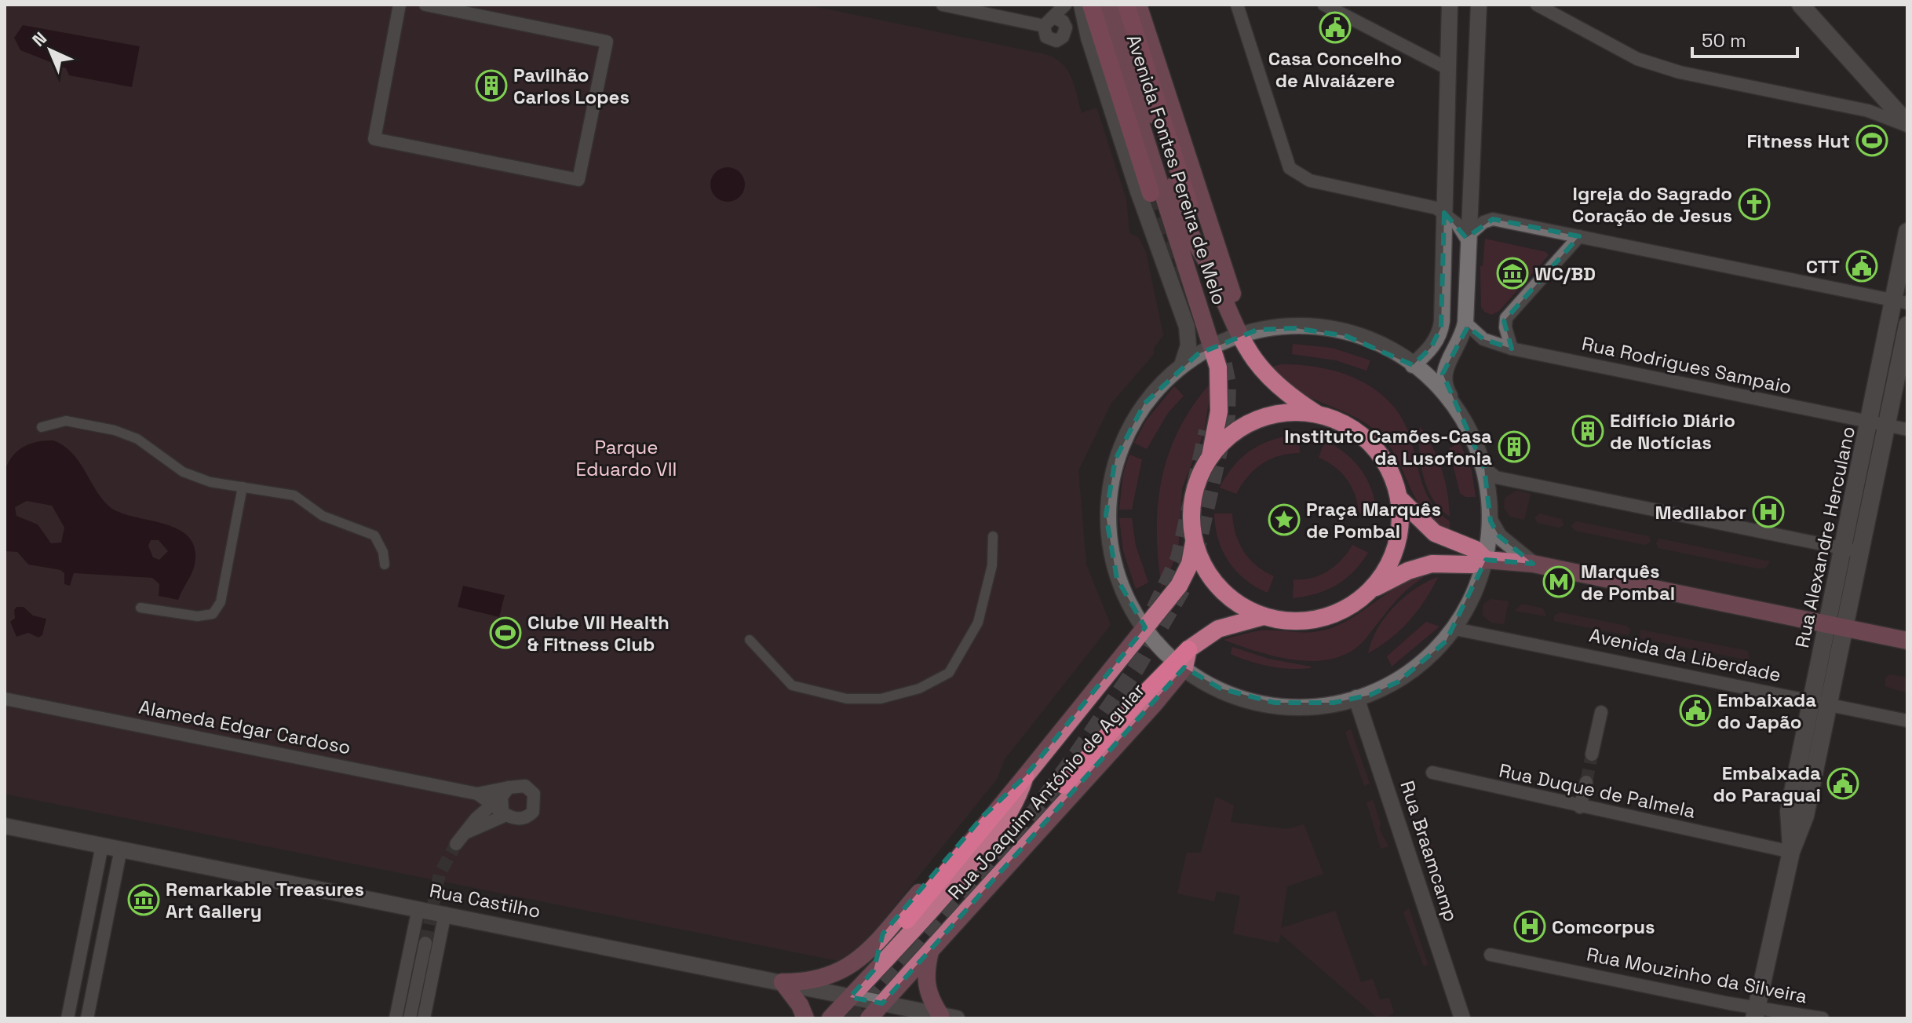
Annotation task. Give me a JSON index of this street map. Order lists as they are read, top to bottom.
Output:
{
  "streets": {
    "highway": ["Avenida Fontes Pereira de Melo"],
    "main road": ["Rua Alexandre Herculano", "Rua Joaquim António de Aguiar"],
    "street": [
      "Rua Rodrigues Sampaio",
      "Avenida da Liberdade",
      "Alameda Edgar Cardoso",
      "Rua Duque de Palmela",
      "Rua Braamcamp",
      "Rua Castilho",
      "Rua Mouzinho da Silveira"
    ]
  },
  "crossings": [
    ["Avenida Fontes Pereira de Melo", "Rua Joaquim António de Aguiar"],
    ["Rua Rodrigues Sampaio", "Rua Alexandre Herculano"],
    ["Rua Alexandre Herculano", "Avenida da Liberdade"],
    ["Rua Alexandre Herculano", "Rua Duque de Palmela"],
    ["Rua Alexandre Herculano", "Rua Mouzinho da Silveira"],
    ["Rua Joaquim António de Aguiar", "Rua Castilho"]
  ],
  "parks": ["Parque Eduardo VII"],
  "places": {
    "public building": [
      "Casa Concelho de Alvaiázere",
      "CTT",
      "Embaixada do Japão",
      "Embaixada do Paraguai"
    ],
    "building": ["Pavilhão Carlos Lopes", "Edifício Diário de Notícias", "Instituto Camões-Casa da Lusofonia"],
    "sports": ["Fitness Hut", "Clube VII Health & Fitness Club"],
    "church": ["Igreja do Sagrado Coração de Jesus"],
    "museum": ["WC/BD", "Remarkable Treasures Art Gallery"],
    "hospital": ["Medilabor", "Comcorpus"],
    "place": ["Praça Marquês de Pombal"],
    "metro station": ["Marquês de Pombal"]
  },
  "scale_bar": "50 m",
  "north": "top left"
}
